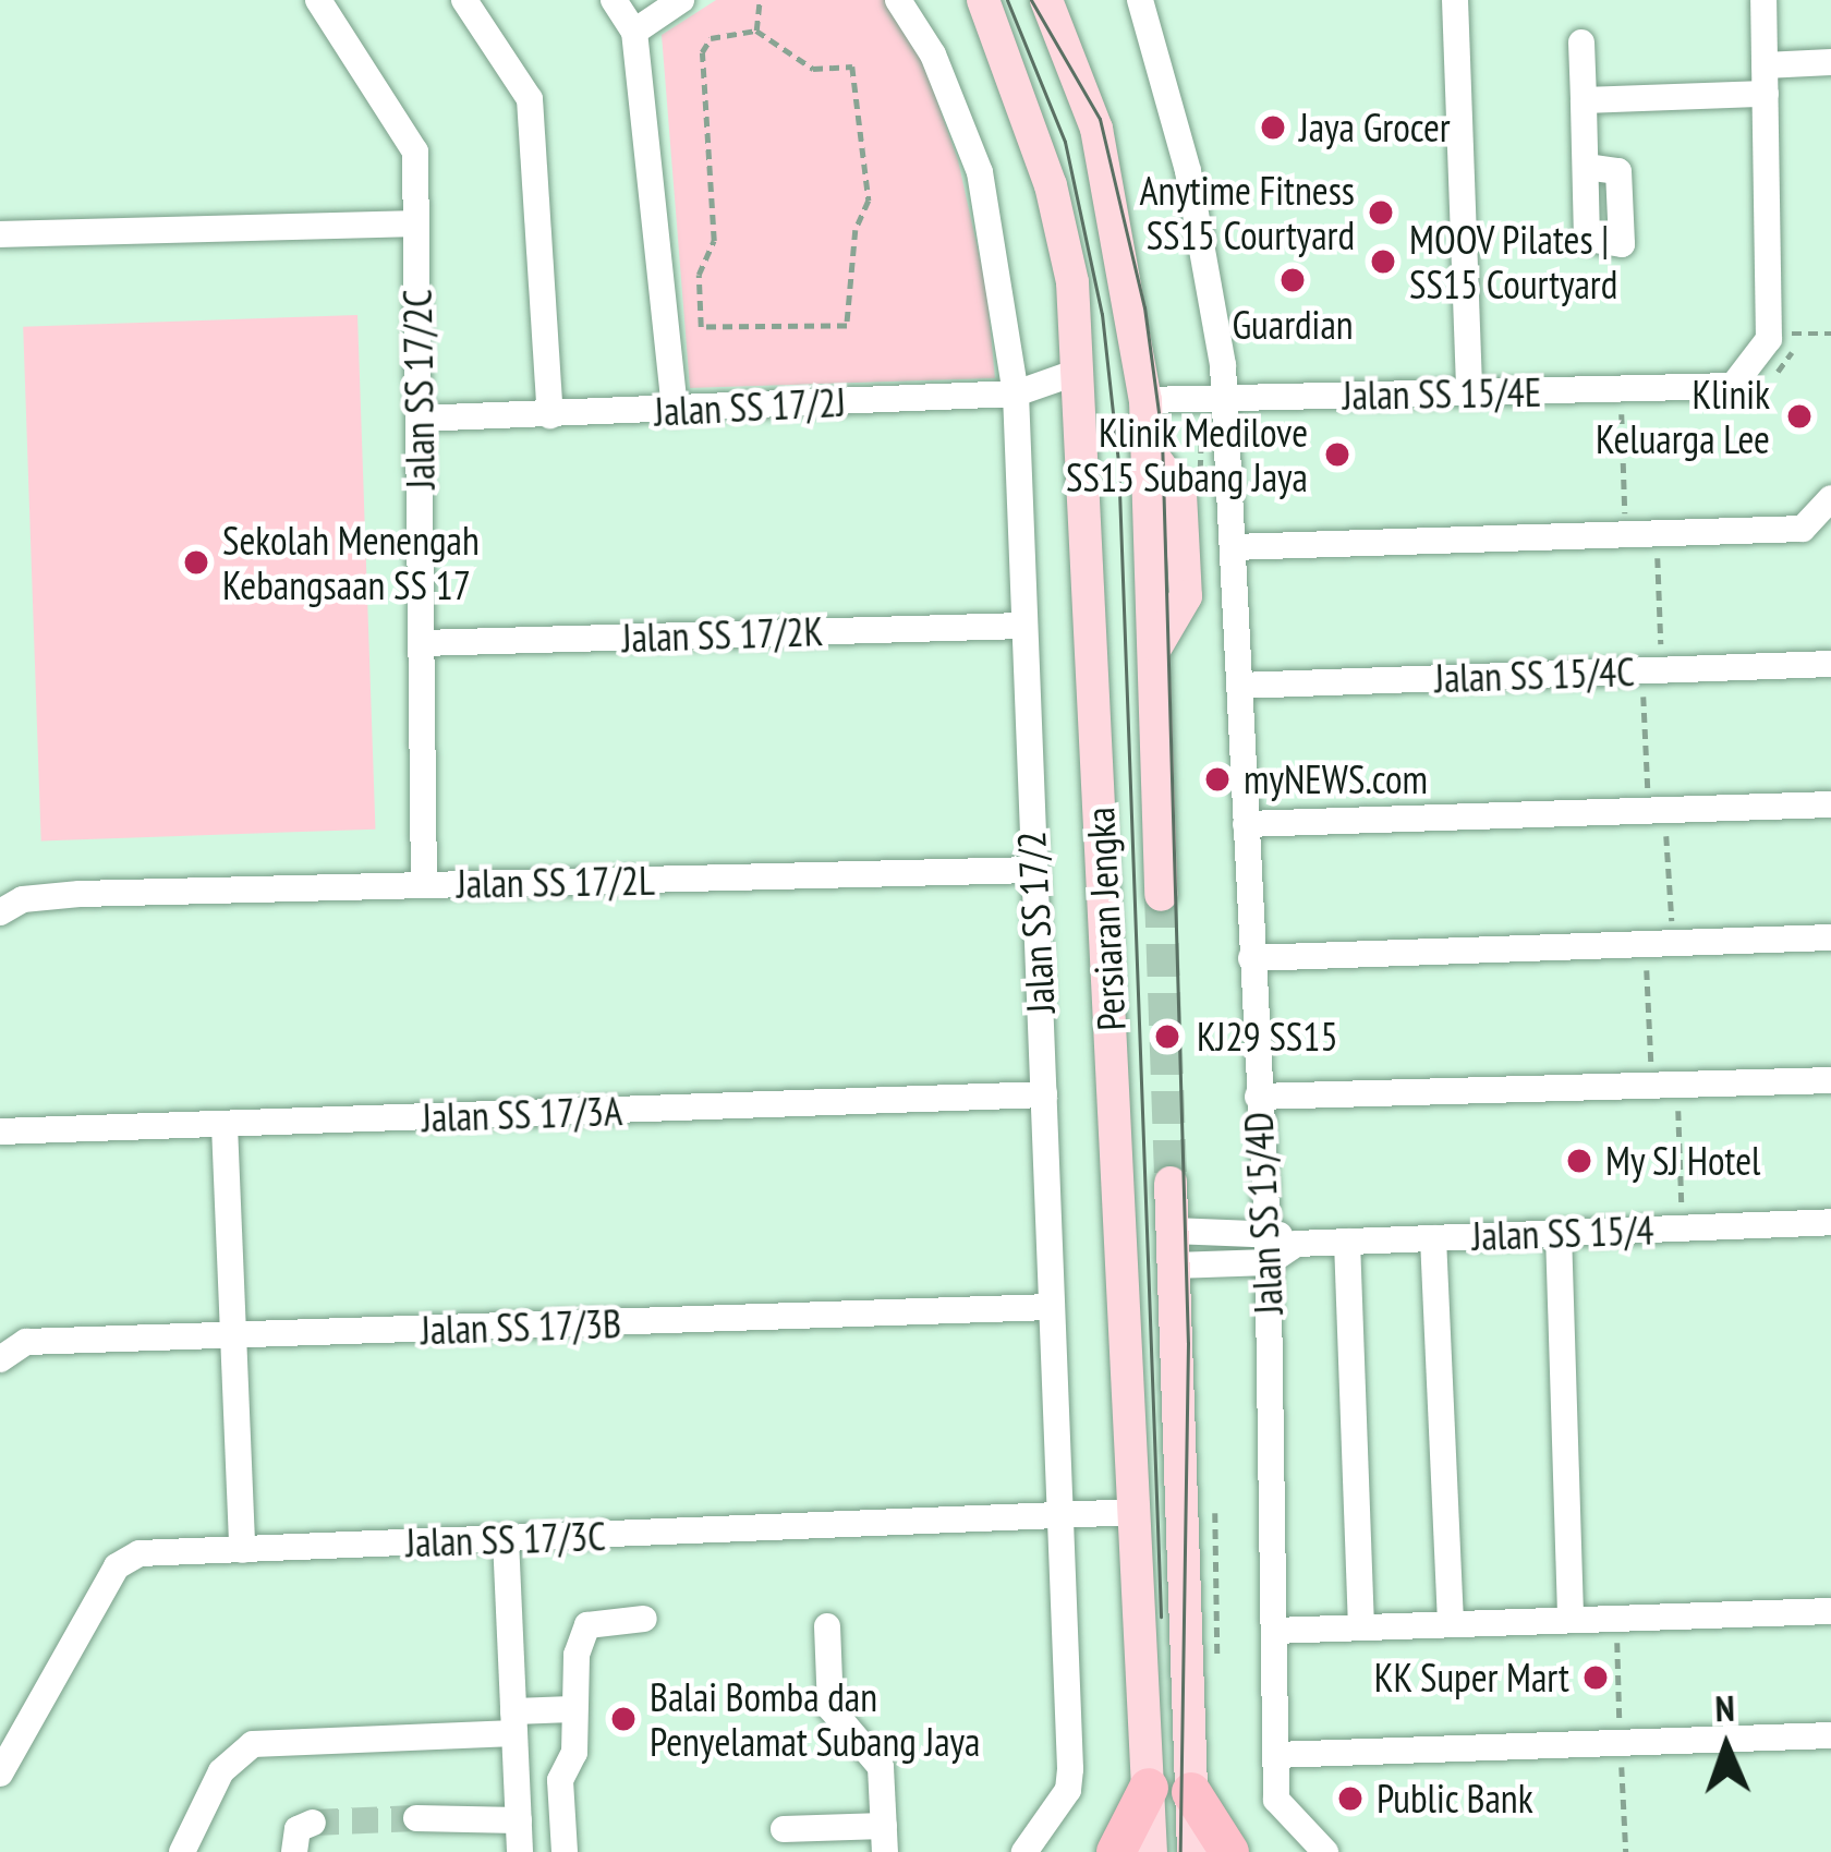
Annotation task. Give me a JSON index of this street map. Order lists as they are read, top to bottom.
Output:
{
  "streets": {
    "main road": ["Persiaran Jengka"],
    "street": [
      "Jalan SS 17/2C",
      "Jalan SS 15/4E",
      "Jalan SS 17/2J",
      "Jalan SS 17/2K",
      "Jalan SS 15/4C",
      "Jalan SS 17/2L",
      "Jalan SS 17/2",
      "Jalan SS 17/3A",
      "Jalan SS 15/4D",
      "Jalan SS 15/4",
      "Jalan SS 17/3B",
      "Jalan SS 17/3C"
    ]
  },
  "crossings": [
    ["Jalan SS 17/2C", "Jalan SS 17/2J"],
    ["Jalan SS 17/2C", "Jalan SS 17/2K"],
    ["Jalan SS 17/2C", "Jalan SS 17/2L"],
    ["Jalan SS 15/4E", "Persiaran Jengka"],
    ["Jalan SS 15/4E", "Jalan SS 15/4D"],
    ["Jalan SS 17/2J", "Persiaran Jengka"],
    ["Jalan SS 17/2J", "Jalan SS 17/2"],
    ["Jalan SS 17/2K", "Jalan SS 17/2"],
    ["Jalan SS 15/4C", "Jalan SS 15/4D"],
    ["Jalan SS 17/2L", "Jalan SS 17/2"],
    ["Persiaran Jengka", "Jalan SS 17/3C"],
    ["Jalan SS 17/2", "Jalan SS 17/3A"],
    ["Jalan SS 17/2", "Jalan SS 17/3B"],
    ["Jalan SS 17/2", "Jalan SS 17/3C"]
  ],
  "places": [
    "Jaya Grocer",
    "Anytime Fitness SS15 Courtyard",
    "MOOV Pilates | SS15 Courtyard",
    "Guardian",
    "Klinik Keluarga Lee",
    "Klinik Medilove SS15 Subang Jaya",
    "Sekolah Menengah Kebangsaan SS 17",
    "myNEWS.com",
    "KJ29 SS15",
    "My SJ Hotel",
    "KK Super Mart",
    "Balai Bomba dan Penyelamat Subang Jaya",
    "Public Bank"
  ],
  "north": "top"
}
